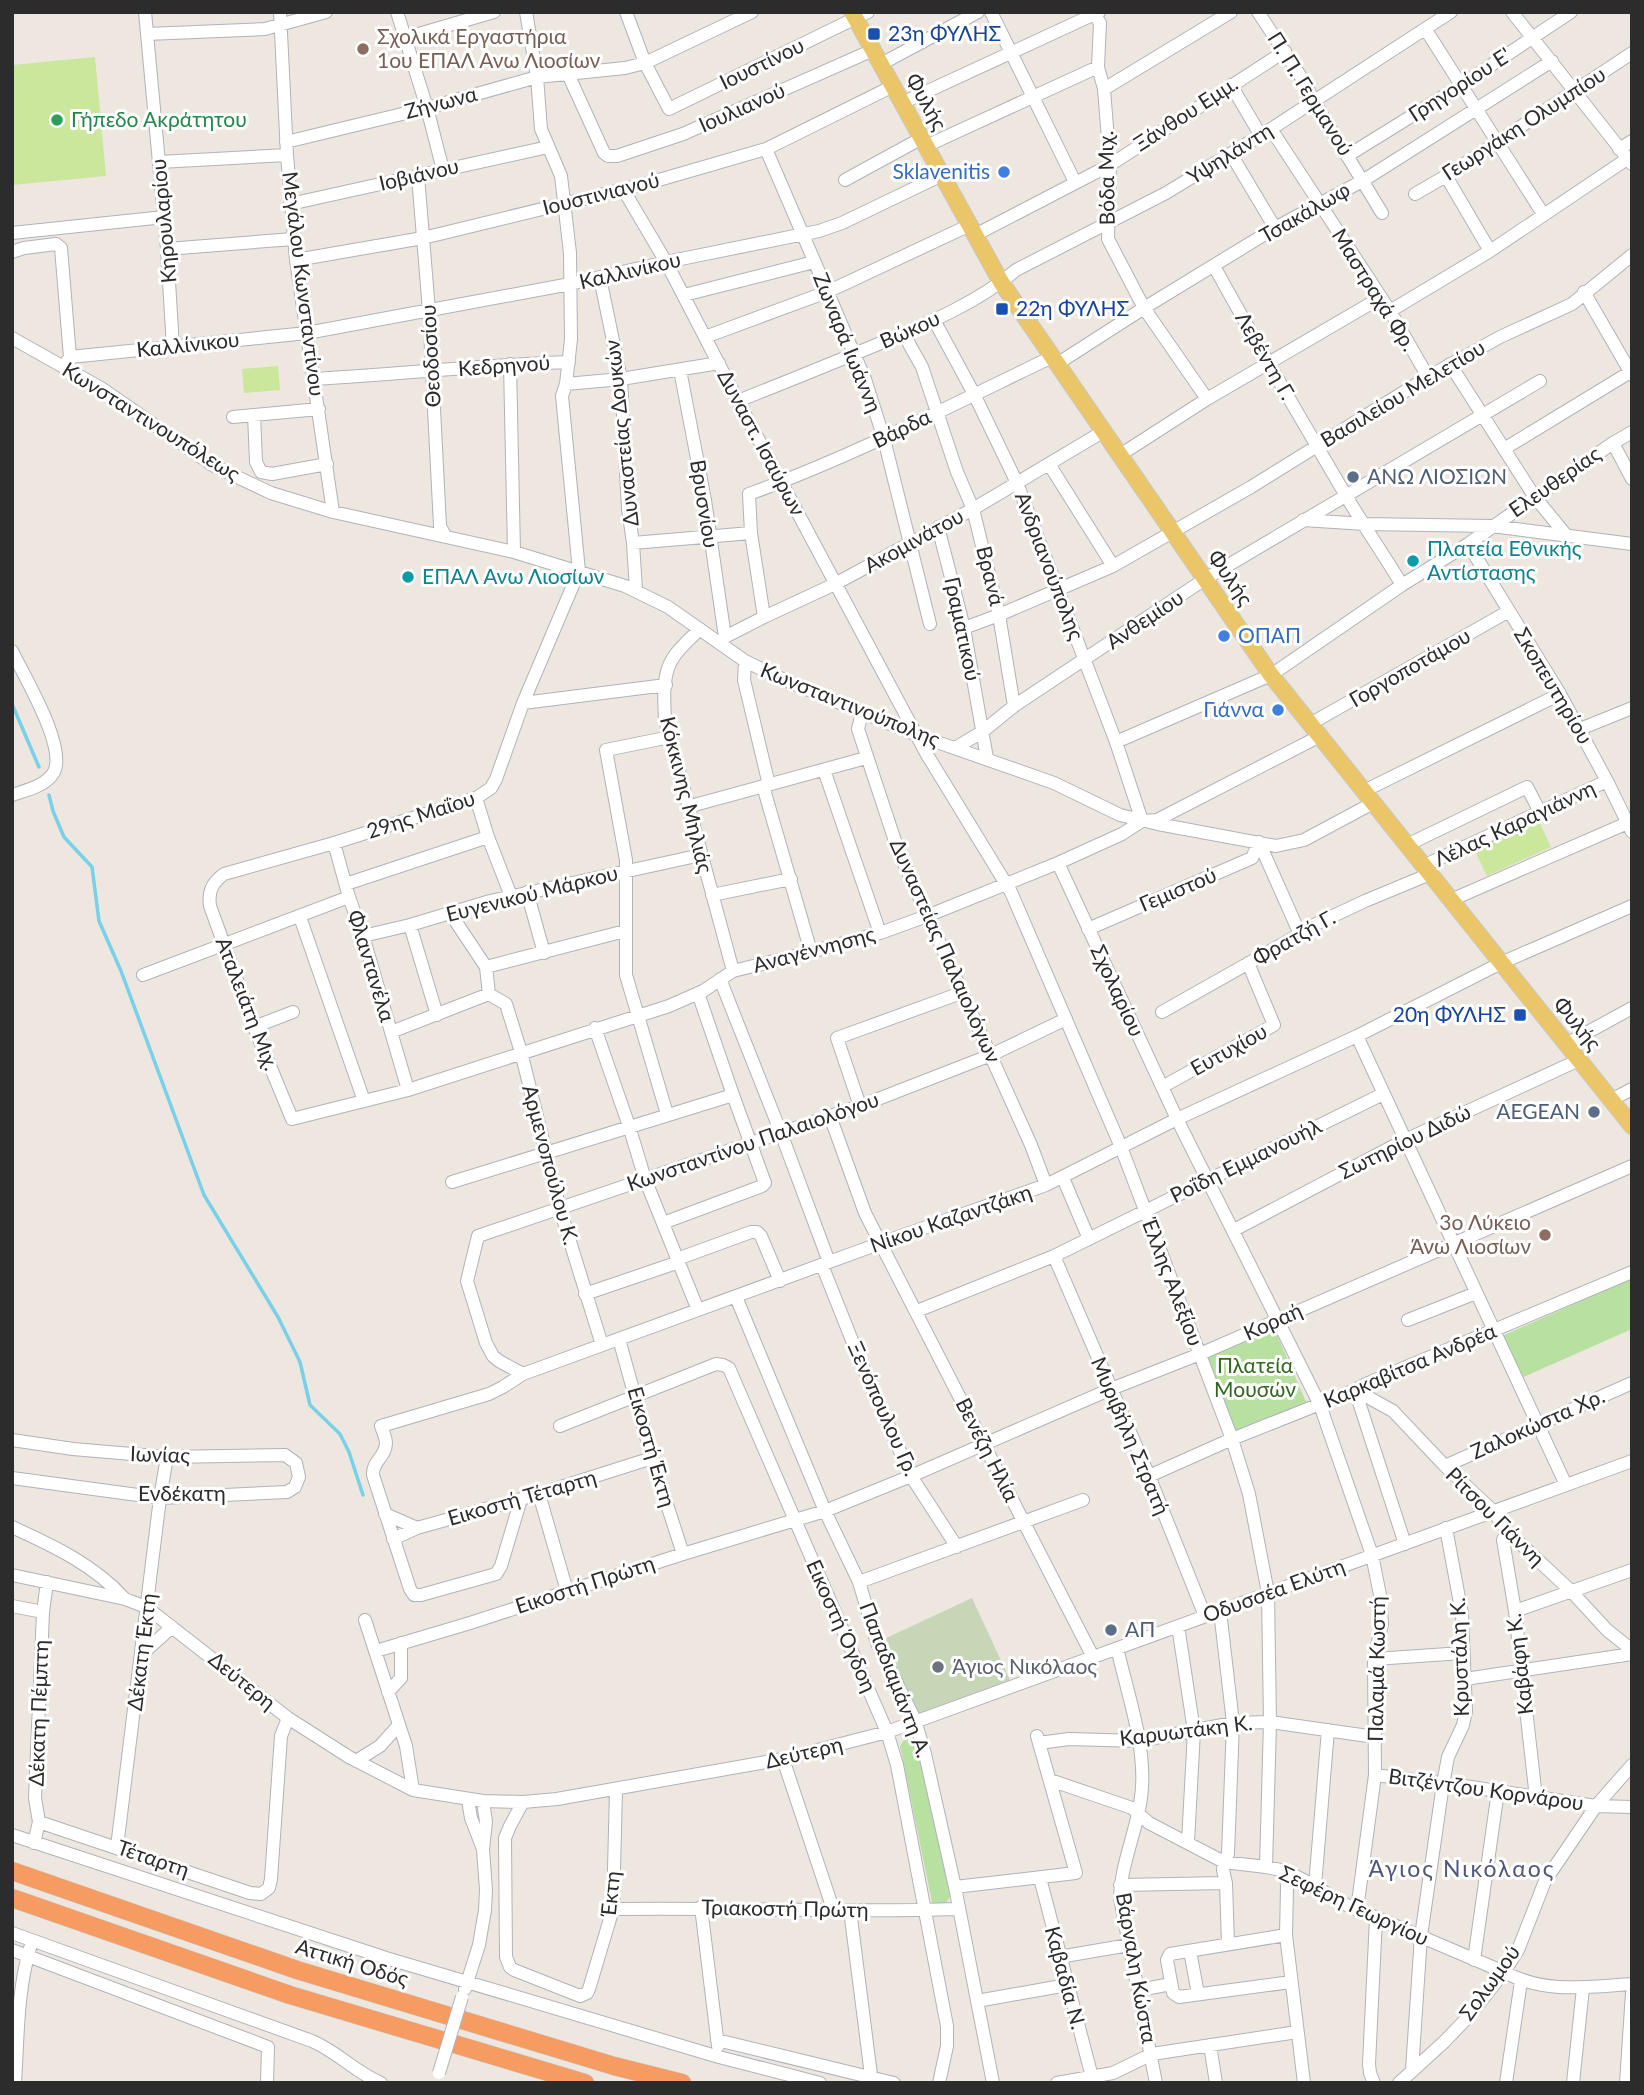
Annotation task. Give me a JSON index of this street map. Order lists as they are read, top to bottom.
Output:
{
  "streets": {
    "highway": ["Αττική Οδός"],
    "main road": ["Φυλής"],
    "street": [
      "Ιουστίνου",
      "Γρηγορίου Ε'",
      "Π. Π. Γερμανού",
      "Ζήνωνα",
      "Ιουλιανού",
      "Ξάνθου Εμμ.",
      "Γεωργάκη Ολυμπίου",
      "Υψηλάντη",
      "Ιοβιάνου",
      "Βόδα Μιχ.",
      "Ιουστινιανού",
      "Τσακάλωφ",
      "Κηρουλαρίου",
      "Καλλινίκου",
      "Μεγάλου Κωνσταντίνου",
      "Μαστραχά Φρ.",
      "Βώκου",
      "Ζωναρά Ιωάννη",
      "Καλλίνικου",
      "Θεοδοσίου",
      "Λεβέντη Γ.",
      "Κεδρηνού",
      "Βασιλείου Μελετίου",
      "Κωνσταντινουπόλεως",
      "Βάρδα",
      "Δυναστείας Δουκών",
      "Δυναστ. Ισαύρων",
      "Ελευθερίας",
      "Βρυσνίου",
      "Ακομινάτου",
      "Ανδριανούπολης",
      "Βρανά",
      "Ανθεμίου",
      "Γραματικού",
      "Γοργοποτάμου",
      "Σκοπευτηρίου",
      "Κωνσταντινούπολης",
      "Κόκκινης Μηλιάς",
      "29ης Μαΐου",
      "Λέλας Καραγιάννη",
      "Γεμιστού",
      "Ευγενικού Μάρκου",
      "Φρατζή Γ.",
      "Αναγέννησης",
      "Δυναστείας Παλαιολόγων",
      "Φλαντανέλα",
      "Σχολαρίου",
      "Αταλειάτη Μιχ.",
      "Ευτυχίου",
      "Κωνσταντίνου Παλαιολόγου",
      "Σωτηρίου Διδώ",
      "Ροΐδη Εμμανουήλ",
      "Αρμενοπούλου Κ.",
      "Νίκου Καζαντζάκη",
      "Έλλης Αλεξίου",
      "Κοραή",
      "Καρκαβίτσα Ανδρέα",
      "Ξενόπουλου Γρ.",
      "Ζαλοκώστα Χρ.",
      "Μυριβήλη Στρατή",
      "Εικοστή Έκτη",
      "Βενέζη Ηλία",
      "Ιωνίας",
      "Ενδέκατη",
      "Εικοστή Τέταρτη",
      "Ρίτσου Γιάννη",
      "Εικοστή Πρώτη",
      "Οδυσσέα Ελύτη",
      "Εικοστή Όγδοη",
      "Δέκατη Έκτη",
      "Κρυστάλη Κ.",
      "Καβάφη Κ.",
      "Παλαμά Κωστή",
      "Παπαδιαμάντη Α.",
      "Δεύτερη",
      "Δέκατη Πέμπτη",
      "Καρυωτάκη Κ.",
      "Βιτζέντζου Κορνάρου",
      "Τέταρτη",
      "Έκτη",
      "Σεφέρη Γεωργίου",
      "Τριακοστή Πρώτη",
      "Βάρναλη Κώστα",
      "Καβαδία Ν.",
      "Σολωμού"
    ]
  },
  "crossings": [
    ["Ιουστίνου", "Φυλής"],
    ["Ιουστίνου", "Ζήνωνα"],
    ["Γρηγορίου Ε'", "Π. Π. Γερμανού"],
    ["Π. Π. Γερμανού", "Ξάνθου Εμμ."],
    ["Π. Π. Γερμανού", "Υψηλάντη"],
    ["Π. Π. Γερμανού", "Τσακάλωφ"],
    ["Φυλής", "Ιουλιανού"],
    ["Φυλής", "Ξάνθου Εμμ."],
    ["Φυλής", "Υψηλάντη"],
    ["Φυλής", "Ιουστινιανού"],
    ["Φυλής", "Τσακάλωφ"],
    ["Φυλής", "Καλλινίκου"],
    ["Φυλής", "Βώκου"],
    ["Φυλής", "Βασιλείου Μελετίου"],
    ["Φυλής", "Βάρδα"],
    ["Φυλής", "Ελευθερίας"],
    ["Φυλής", "Ακομινάτου"],
    ["Φυλής", "Ανθεμίου"],
    ["Φυλής", "Γοργοποτάμου"],
    ["Φυλής", "Κωνσταντινούπολης"],
    ["Φυλής", "Λέλας Καραγιάννη"],
    ["Φυλής", "Φρατζή Γ."],
    ["Φυλής", "Αναγέννησης"],
    ["Φυλής", "Σωτηρίου Διδώ"],
    ["Φυλής", "Νίκου Καζαντζάκη"],
    ["Ζήνωνα", "Ιουλιανού"],
    ["Ζήνωνα", "Κηρουλαρίου"],
    ["Ζήνωνα", "Μεγάλου Κωνσταντίνου"],
    ["Ξάνθου Εμμ.", "Βόδα Μιχ."],
    ["Ξάνθου Εμμ.", "Μαστραχά Φρ."],
    ["Ξάνθου Εμμ.", "Ζωναρά Ιωάννη"],
    ["Ξάνθου Εμμ.", "Δυναστ. Ισαύρων"],
    ["Υψηλάντη", "Βόδα Μιχ."],
    ["Υψηλάντη", "Μαστραχά Φρ."],
    ["Υψηλάντη", "Βώκου"],
    ["Ιοβιάνου", "Μεγάλου Κωνσταντίνου"],
    ["Ιοβιάνου", "Θεοδοσίου"],
    ["Βόδα Μιχ.", "Τσακάλωφ"],
    ["Ιουστινιανού", "Μεγάλου Κωνσταντίνου"],
    ["Ιουστινιανού", "Ζωναρά Ιωάννη"],
    ["Ιουστινιανού", "Θεοδοσίου"],
    ["Ιουστινιανού", "Δυναστ. Ισαύρων"],
    ["Τσακάλωφ", "Μαστραχά Φρ."],
    ["Τσακάλωφ", "Λεβέντη Γ."],
    ["Τσακάλωφ", "Βάρδα"],
    ["Κηρουλαρίου", "Καλλίνικου"],
    ["Καλλινίκου", "Μεγάλου Κωνσταντίνου"],
    ["Καλλινίκου", "Ζωναρά Ιωάννη"],
    ["Καλλινίκου", "Καλλίνικου"],
    ["Καλλινίκου", "Θεοδοσίου"],
    ["Καλλινίκου", "Δυναστείας Δουκών"],
    ["Καλλινίκου", "Δυναστ. Ισαύρων"],
    ["Μεγάλου Κωνσταντίνου", "Καλλίνικου"],
    ["Μεγάλου Κωνσταντίνου", "Κεδρηνού"],
    ["Μεγάλου Κωνσταντίνου", "Κωνσταντινουπόλεως"],
    ["Μεγάλου Κωνσταντίνου", "Κωνσταντινούπολης"],
    ["Μαστραχά Φρ.", "Βασιλείου Μελετίου"],
    ["Βώκου", "Ζωναρά Ιωάννη"],
    ["Βώκου", "Δυναστ. Ισαύρων"],
    ["Βώκου", "Ανδριανούπολης"],
    ["Βώκου", "Βρανά"],
    ["Ζωναρά Ιωάννη", "Βάρδα"],
    ["Ζωναρά Ιωάννη", "Ακομινάτου"],
    ["Καλλίνικου", "Κωνσταντινουπόλεως"],
    ["Θεοδοσίου", "Κεδρηνού"],
    ["Θεοδοσίου", "Κωνσταντινούπολης"],
    ["Λεβέντη Γ.", "Βασιλείου Μελετίου"],
    ["Λεβέντη Γ.", "Ελευθερίας"],
    ["Λεβέντη Γ.", "Ανθεμίου"],
    ["Βασιλείου Μελετίου", "Ανδριανούπολης"],
    ["Βασιλείου Μελετίου", "Βρανά"],
    ["Βασιλείου Μελετίου", "Γραματικού"],
    ["Κωνσταντινουπόλεως", "Κωνσταντινούπολης"],
    ["Βάρδα", "Δυναστ. Ισαύρων"],
    ["Βάρδα", "Ανδριανούπολης"],
    ["Βάρδα", "Βρανά"],
    ["Δυναστείας Δουκών", "Κωνσταντινούπολης"],
    ["Δυναστ. Ισαύρων", "Ακομινάτου"],
    ["Δυναστ. Ισαύρων", "Κωνσταντινούπολης"],
    ["Δυναστ. Ισαύρων", "Αναγέννησης"],
    ["Δυναστ. Ισαύρων", "Έλλης Αλεξίου"],
    ["Ελευθερίας", "Ανδριανούπολης"],
    ["Ελευθερίας", "Σκοπευτηρίου"],
    ["Βρυσνίου", "Ακομινάτου"],
    ["Βρυσνίου", "Κωνσταντινούπολης"],
    ["Ακομινάτου", "Ανδριανούπολης"],
    ["Ακομινάτου", "Βρανά"],
    ["Ακομινάτου", "Γραματικού"],
    ["Ακομινάτου", "Κωνσταντινούπολης"],
    ["Ανδριανούπολης", "Ανθεμίου"],
    ["Ανδριανούπολης", "Κωνσταντινούπολης"],
    ["Ανδριανούπολης", "Αναγέννησης"],
    ["Βρανά", "Ανθεμίου"],
    ["Ανθεμίου", "Γραματικού"],
    ["Ανθεμίου", "Κωνσταντινούπολης"],
    ["Γοργοποτάμου", "Σκοπευτηρίου"],
    ["Γοργοποτάμου", "Αναγέννησης"],
    ["Σκοπευτηρίου", "Κωνσταντινούπολης"],
    ["Σκοπευτηρίου", "Λέλας Καραγιάννη"],
    ["Κωνσταντινούπολης", "Κόκκινης Μηλιάς"],
    ["Κωνσταντινούπολης", "29ης Μαΐου"],
    ["Κωνσταντινούπολης", "Γεμιστού"],
    ["Κωνσταντινούπολης", "Αναγέννησης"],
    ["Κωνσταντινούπολης", "Δυναστείας Παλαιολόγων"],
    ["Κόκκινης Μηλιάς", "Ευγενικού Μάρκου"],
    ["Κόκκινης Μηλιάς", "Αναγέννησης"],
    ["29ης Μαΐου", "Φλαντανέλα"],
    ["29ης Μαΐου", "Αταλειάτη Μιχ."],
    ["Λέλας Καραγιάννη", "Φρατζή Γ."],
    ["Γεμιστού", "Σχολαρίου"],
    ["Ευγενικού Μάρκου", "Φλαντανέλα"],
    ["Φρατζή Γ.", "Ευτυχίου"],
    ["Αναγέννησης", "Δυναστείας Παλαιολόγων"],
    ["Αναγέννησης", "Φλαντανέλα"],
    ["Αναγέννησης", "Σχολαρίου"],
    ["Αναγέννησης", "Αταλειάτη Μιχ."],
    ["Αναγέννησης", "Αρμενοπούλου Κ."],
    ["Αναγέννησης", "Έλλης Αλεξίου"],
    ["Δυναστείας Παλαιολόγων", "Κωνσταντίνου Παλαιολόγου"],
    ["Δυναστείας Παλαιολόγων", "Νίκου Καζαντζάκη"],
    ["Σχολαρίου", "Ευτυχίου"],
    ["Σχολαρίου", "Σωτηρίου Διδώ"],
    ["Σχολαρίου", "Ροΐδη Εμμανουήλ"],
    ["Σχολαρίου", "Νίκου Καζαντζάκη"],
    ["Σχολαρίου", "Παλαμά Κωστή"],
    ["Κωνσταντίνου Παλαιολόγου", "Αρμενοπούλου Κ."],
    ["Κωνσταντίνου Παλαιολόγου", "Νίκου Καζαντζάκη"],
    ["Κωνσταντίνου Παλαιολόγου", "Έλλης Αλεξίου"],
    ["Κωνσταντίνου Παλαιολόγου", "Βενέζη Ηλία"],
    ["Σωτηρίου Διδώ", "Παλαμά Κωστή"],
    ["Ροΐδη Εμμανουήλ", "Έλλης Αλεξίου"],
    ["Ροΐδη Εμμανουήλ", "Μυριβήλη Στρατή"],
    ["Ροΐδη Εμμανουήλ", "Βενέζη Ηλία"],
    ["Αρμενοπούλου Κ.", "Νίκου Καζαντζάκη"],
    ["Νίκου Καζαντζάκη", "Έλλης Αλεξίου"],
    ["Νίκου Καζαντζάκη", "Ξενόπουλου Γρ."],
    ["Νίκου Καζαντζάκη", "Εικοστή Έκτη"],
    ["Νίκου Καζαντζάκη", "Βενέζη Ηλία"],
    ["Νίκου Καζαντζάκη", "Παπαδιαμάντη Α."],
    ["Έλλης Αλεξίου", "Κοραή"],
    ["Έλλης Αλεξίου", "Καρκαβίτσα Ανδρέα"],
    ["Έλλης Αλεξίου", "Οδυσσέα Ελύτη"],
    ["Έλλης Αλεξίου", "Καρυωτάκη Κ."],
    ["Έλλης Αλεξίου", "Σεφέρη Γεωργίου"],
    ["Κοραή", "Ξενόπουλου Γρ."],
    ["Κοραή", "Μυριβήλη Στρατή"],
    ["Κοραή", "Βενέζη Ηλία"],
    ["Κοραή", "Εικοστή Πρώτη"],
    ["Κοραή", "Εικοστή Όγδοη"],
    ["Κοραή", "Παλαμά Κωστή"],
    ["Κοραή", "Παπαδιαμάντη Α."],
    ["Καρκαβίτσα Ανδρέα", "Μυριβήλη Στρατή"],
    ["Καρκαβίτσα Ανδρέα", "Ρίτσου Γιάννη"],
    ["Καρκαβίτσα Ανδρέα", "Παλαμά Κωστή"],
    ["Ζαλοκώστα Χρ.", "Ρίτσου Γιάννη"],
    ["Μυριβήλη Στρατή", "Οδυσσέα Ελύτη"],
    ["Εικοστή Έκτη", "Εικοστή Τέταρτη"],
    ["Εικοστή Έκτη", "Εικοστή Πρώτη"],
    ["Εικοστή Έκτη", "Εικοστή Όγδοη"],
    ["Βενέζη Ηλία", "Οδυσσέα Ελύτη"],
    ["Ιωνίας", "Ενδέκατη"],
    ["Ιωνίας", "Δέκατη Έκτη"],
    ["Ενδέκατη", "Δέκατη Έκτη"],
    ["Ρίτσου Γιάννη", "Οδυσσέα Ελύτη"],
    ["Ρίτσου Γιάννη", "Καβάφη Κ."],
    ["Εικοστή Πρώτη", "Εικοστή Όγδοη"],
    ["Οδυσσέα Ελύτη", "Κρυστάλη Κ."],
    ["Οδυσσέα Ελύτη", "Παλαμά Κωστή"],
    ["Οδυσσέα Ελύτη", "Παπαδιαμάντη Α."],
    ["Οδυσσέα Ελύτη", "Δεύτερη"],
    ["Οδυσσέα Ελύτη", "Βάρναλη Κώστα"],
    ["Εικοστή Όγδοη", "Δεύτερη"],
    ["Εικοστή Όγδοη", "Τριακοστή Πρώτη"],
    ["Δέκατη Έκτη", "Δεύτερη"],
    ["Δέκατη Έκτη", "Τέταρτη"],
    ["Κρυστάλη Κ.", "Βιτζέντζου Κορνάρου"],
    ["Κρυστάλη Κ.", "Σεφέρη Γεωργίου"],
    ["Κρυστάλη Κ.", "Σολωμού"],
    ["Καβάφη Κ.", "Βιτζέντζου Κορνάρου"],
    ["Παλαμά Κωστή", "Καρυωτάκη Κ."],
    ["Παλαμά Κωστή", "Βιτζέντζου Κορνάρου"],
    ["Παλαμά Κωστή", "Σεφέρη Γεωργίου"],
    ["Παπαδιαμάντη Α.", "Δεύτερη"],
    ["Παπαδιαμάντη Α.", "Τριακοστή Πρώτη"],
    ["Δεύτερη", "Δέκατη Πέμπτη"],
    ["Δεύτερη", "Τέταρτη"],
    ["Δεύτερη", "Έκτη"],
    ["Δέκατη Πέμπτη", "Τέταρτη"],
    ["Καρυωτάκη Κ.", "Σεφέρη Γεωργίου"],
    ["Καρυωτάκη Κ.", "Βάρναλη Κώστα"],
    ["Βιτζέντζου Κορνάρου", "Σολωμού"],
    ["Έκτη", "Τριακοστή Πρώτη"],
    ["Σεφέρη Γεωργίου", "Βάρναλη Κώστα"],
    ["Σεφέρη Γεωργίου", "Σολωμού"]
  ],
  "districts": ["Άγιος Νικόλαος"],
  "parks": ["Πλατεία Μουσών"],
  "places": {
    "transit": ["23η ΦΥΛΗΣ", "22η ΦΥΛΗΣ", "20η ΦΥΛΗΣ"],
    "other": [
      "Σχολικά Εργαστήρια 1ου ΕΠΑΛ Άνω Λιοσίων",
      "Γήπεδο Ακράτητου",
      "Sklavenitis",
      "ΑΝΩ ΛΙΟΣΙΩΝ",
      "Πλατεία Εθνικής Αντίστασης",
      "ΕΠΑΛ Άνω Λιοσίων",
      "ΟΠΑΠ",
      "Γιάννα",
      "AEGEAN",
      "3ο Λύκειο Άνω Λιοσίων",
      "ΑΠ",
      "Άγιος Νικόλαος"
    ]
  }
}
